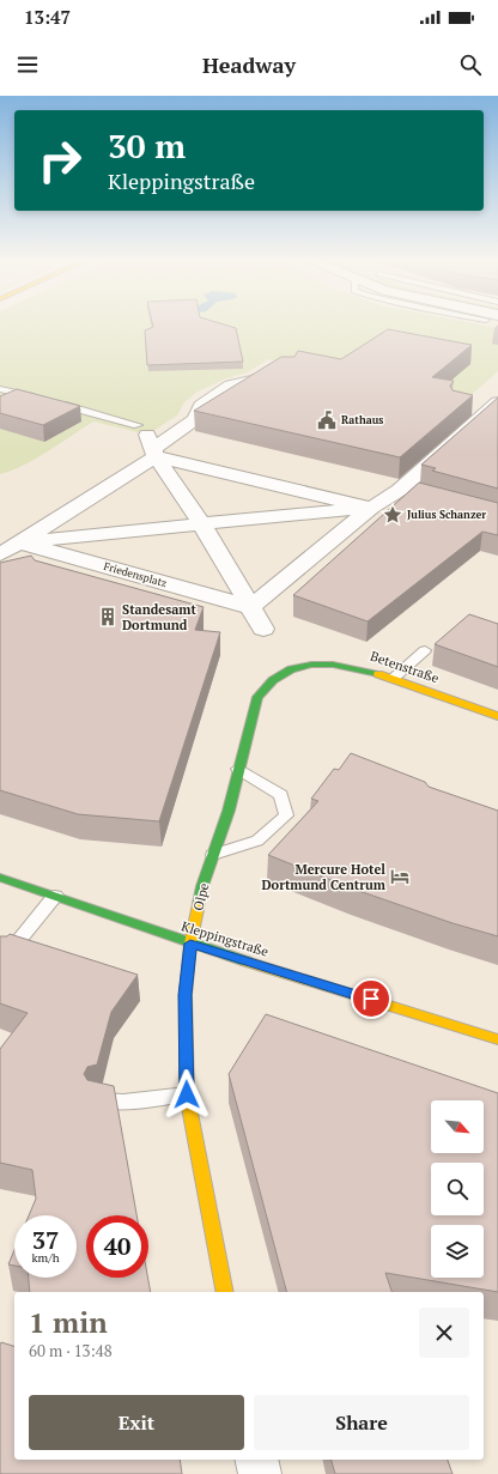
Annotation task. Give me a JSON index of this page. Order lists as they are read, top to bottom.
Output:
{
  "streets": {
    "street": [
      "Friedensplatz",
      "Betenstraße",
      "Olpe",
      "Kleppingstraße"
    ]
  },
  "crossings": [
    ["Betenstraße", "Olpe"],
    ["Olpe", "Kleppingstraße"]
  ],
  "places": {
    "public building": ["Rathaus"],
    "place": ["Julius Schanzer"],
    "building": ["Standesamt Dortmund"],
    "hotel": ["Mercure Hotel Dortmund Centrum"]
  },
  "north": "bottom right",
  "page": {
    "status": "13:47",
    "header": "Headway",
    "turn": ["30 m", "Kleppingstraße"],
    "speed": "37 km/h",
    "limit": "40",
    "heading": ["1 min", "60 m · 13:48"],
    "buttons": ["Exit", "Share"]
  }
}
